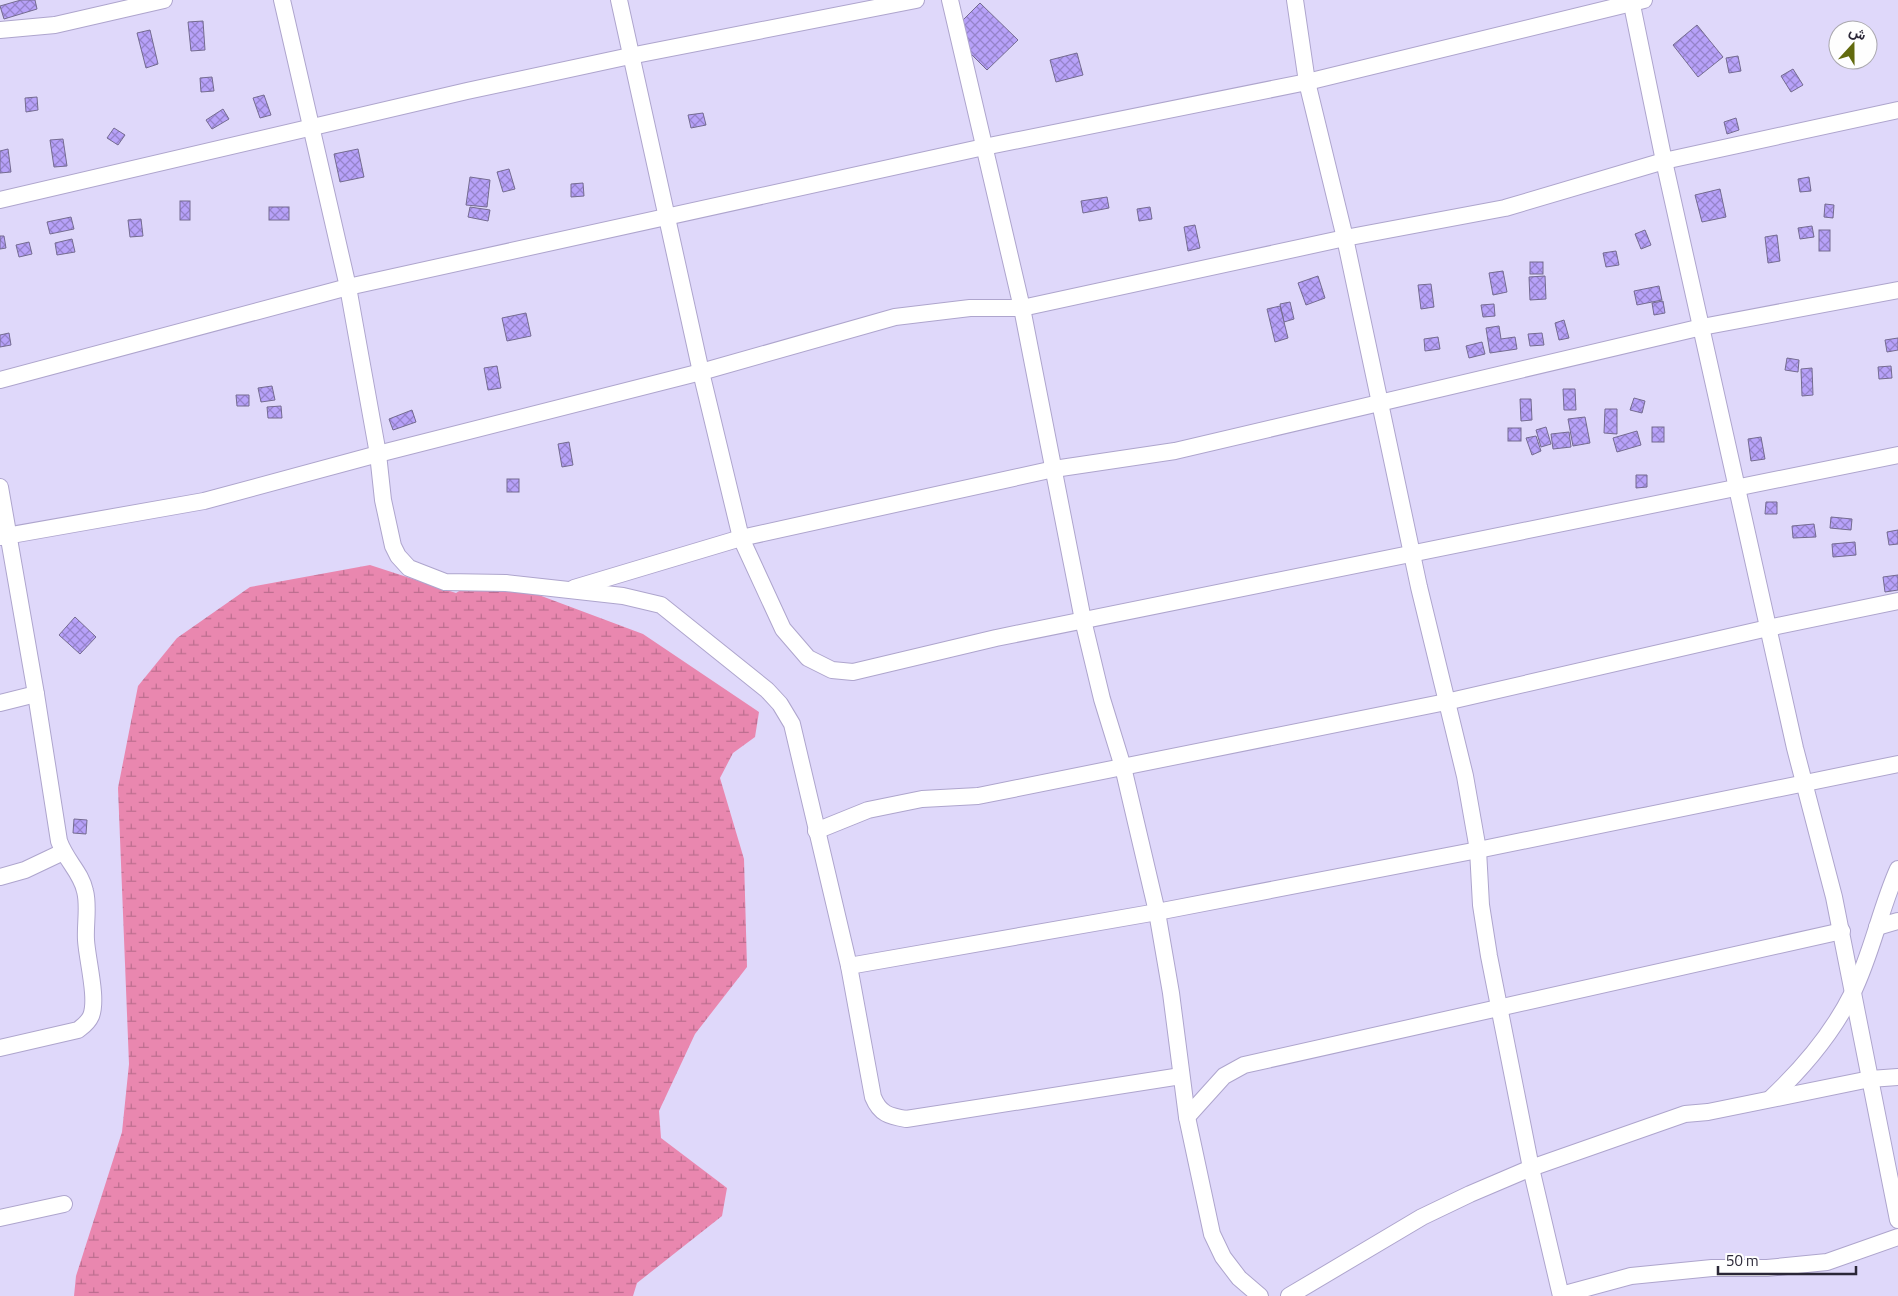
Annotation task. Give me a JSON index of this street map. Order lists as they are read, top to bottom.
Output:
{
  "scale_bar": "50 m",
  "north": "top"
}
